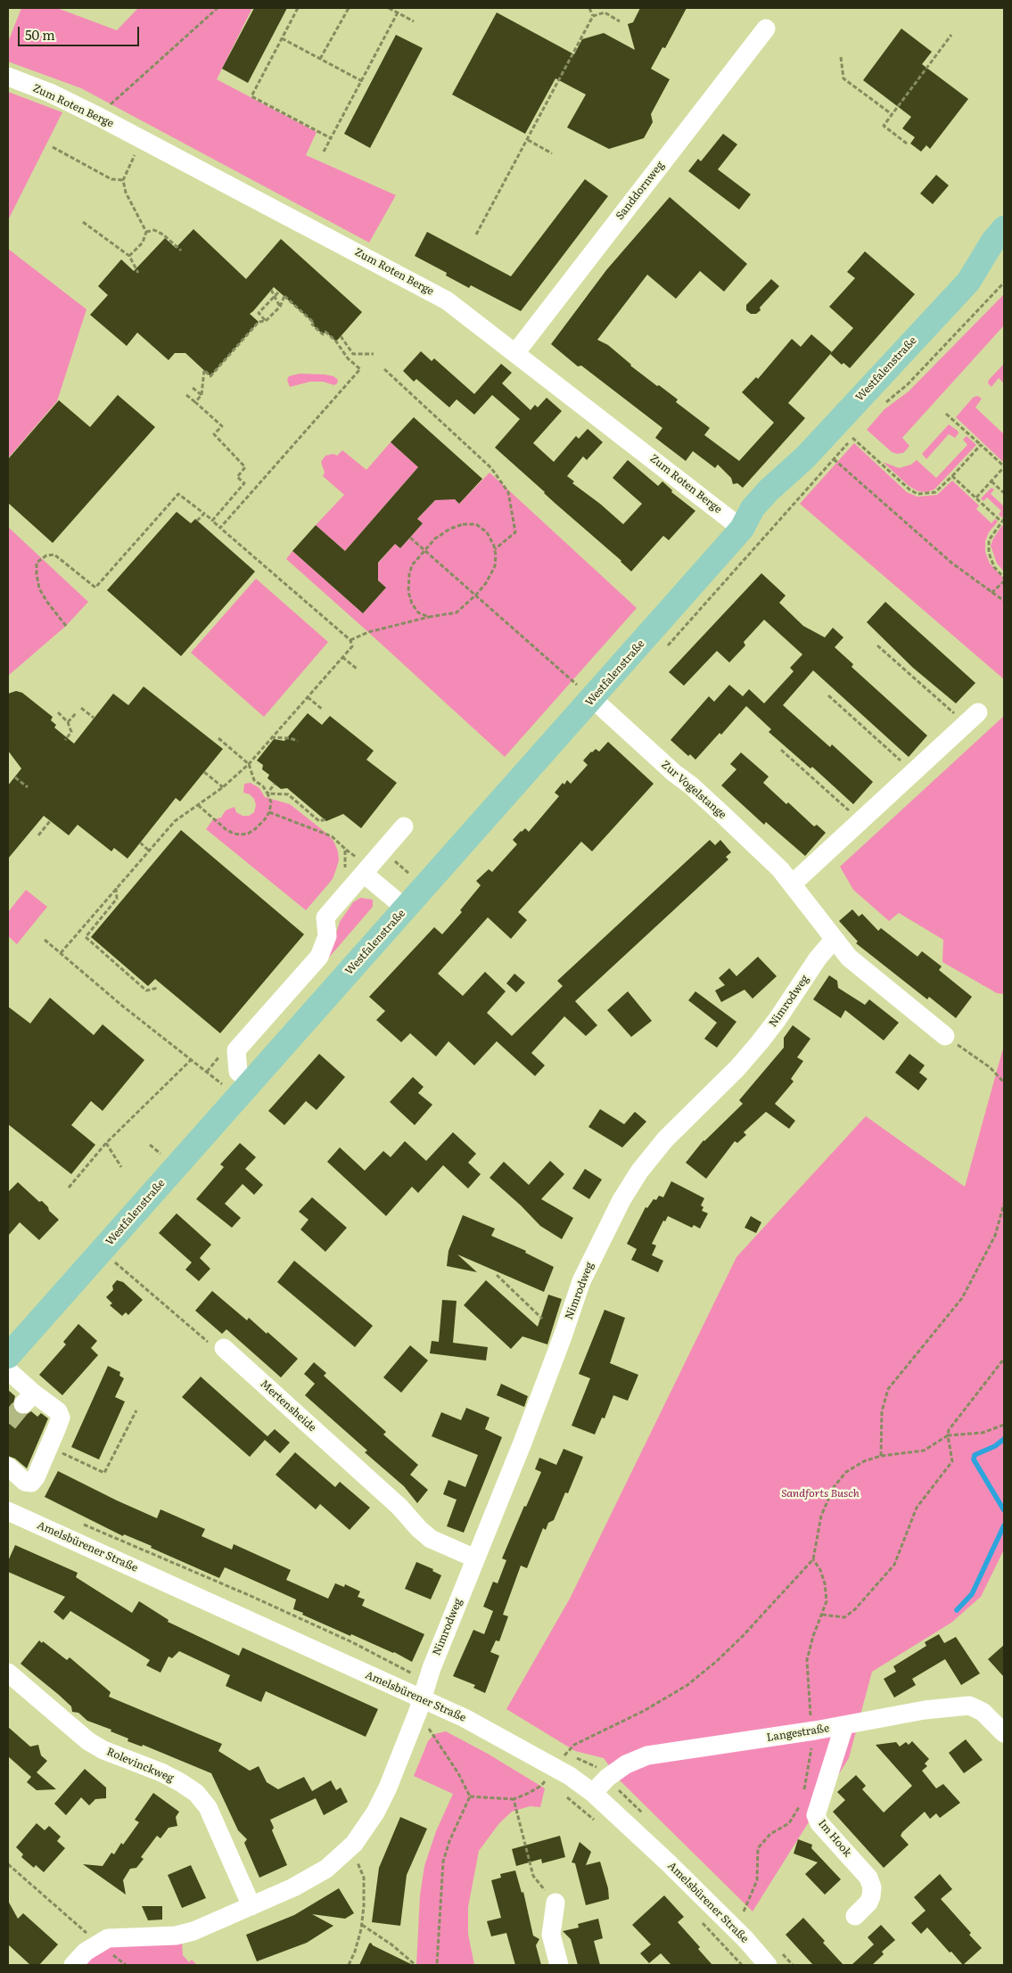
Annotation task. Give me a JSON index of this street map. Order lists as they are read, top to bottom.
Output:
{
  "streets": {
    "main road": ["Westfalenstraße"],
    "street": [
      "Zum Roten Berge",
      "Sanddornweg",
      "Zur Vogelstange",
      "Nimrodweg",
      "Mertensheide",
      "Amelsbürener Straße",
      "Langestraße",
      "Rolevinckweg",
      "Im Hook"
    ]
  },
  "crossings": [
    ["Zum Roten Berge", "Sanddornweg"],
    ["Zum Roten Berge", "Westfalenstraße"],
    ["Westfalenstraße", "Zur Vogelstange"],
    ["Zur Vogelstange", "Nimrodweg"],
    ["Nimrodweg", "Mertensheide"],
    ["Nimrodweg", "Amelsbürener Straße"],
    ["Nimrodweg", "Rolevinckweg"],
    ["Amelsbürener Straße", "Langestraße"],
    ["Langestraße", "Im Hook"]
  ],
  "parks": ["Sandforts Busch"],
  "scale_bar": "50 m"
}
